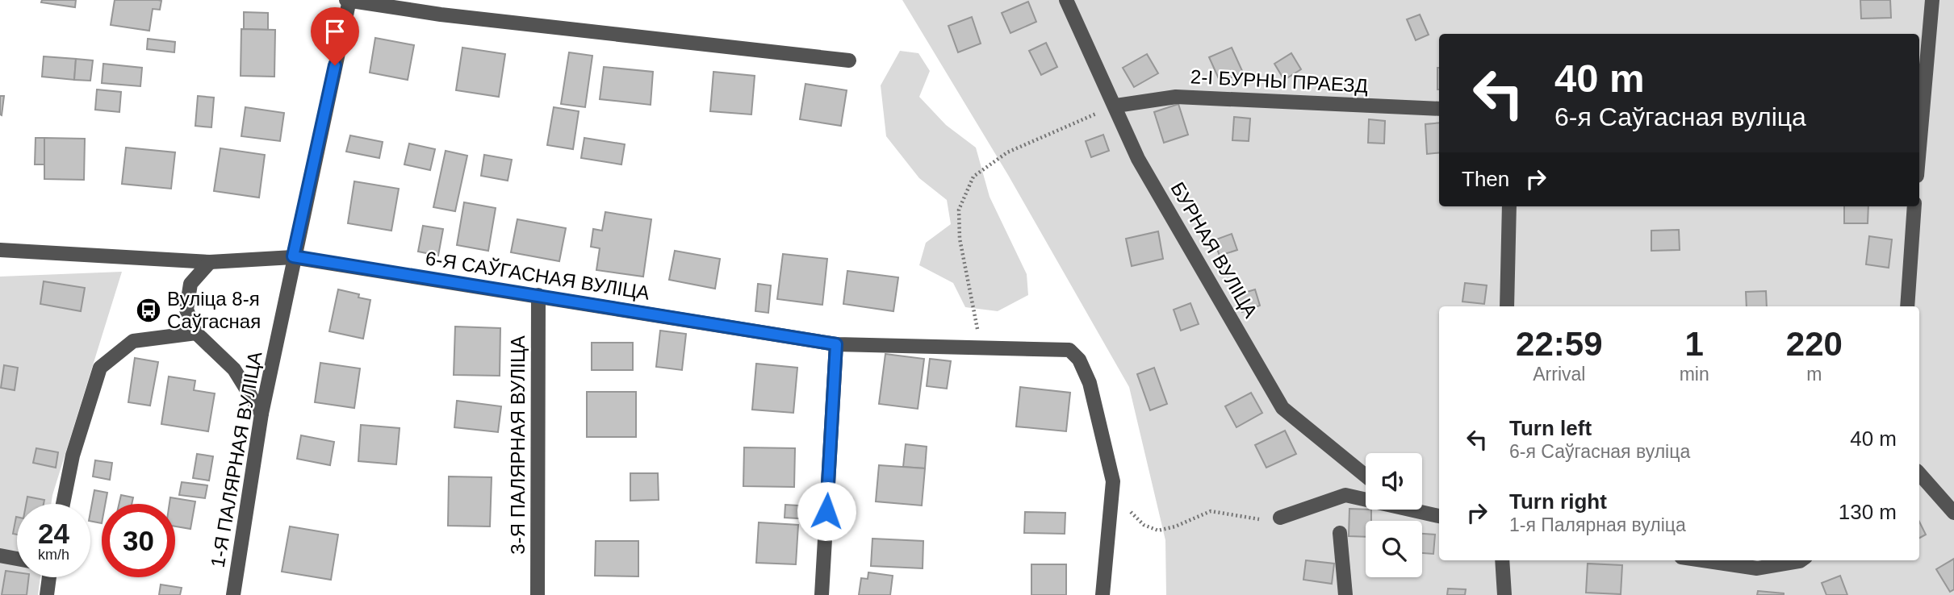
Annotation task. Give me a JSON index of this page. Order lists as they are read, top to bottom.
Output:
{
  "streets": {
    "street": [
      "2-І БУРНЫ ПРАЕЗД",
      "БУРНАЯ ВУЛІЦА",
      "6-Я САЎГАСНАЯ ВУЛІЦА",
      "3-Я ПАЛЯРНАЯ ВУЛІЦА",
      "1-Я ПАЛЯРНАЯ ВУЛІЦА"
    ]
  },
  "crossings": [
    ["2-І БУРНЫ ПРАЕЗД", "БУРНАЯ ВУЛІЦА"],
    ["6-Я САЎГАСНАЯ ВУЛІЦА", "3-Я ПАЛЯРНАЯ ВУЛІЦА"],
    ["6-Я САЎГАСНАЯ ВУЛІЦА", "1-Я ПАЛЯРНАЯ ВУЛІЦА"]
  ],
  "places": {
    "bus stop": ["Вуліца 8-я Саўгасная"]
  },
  "page": {
    "turn": ["40 m", "6-я Саўгасная вуліца"],
    "then": "Then",
    "eta": [
      "22:59",
      "Arrival",
      "1",
      "min",
      "220",
      "m"
    ],
    "list": [
      {
        "name": "Turn left",
        "note": "6-я Саўгасная вуліца",
        "value": "40 m"
      },
      {
        "name": "Turn right",
        "note": "1-я Палярная вуліца",
        "value": "130 m"
      }
    ],
    "speed": "24 km/h",
    "limit": "30"
  }
}
